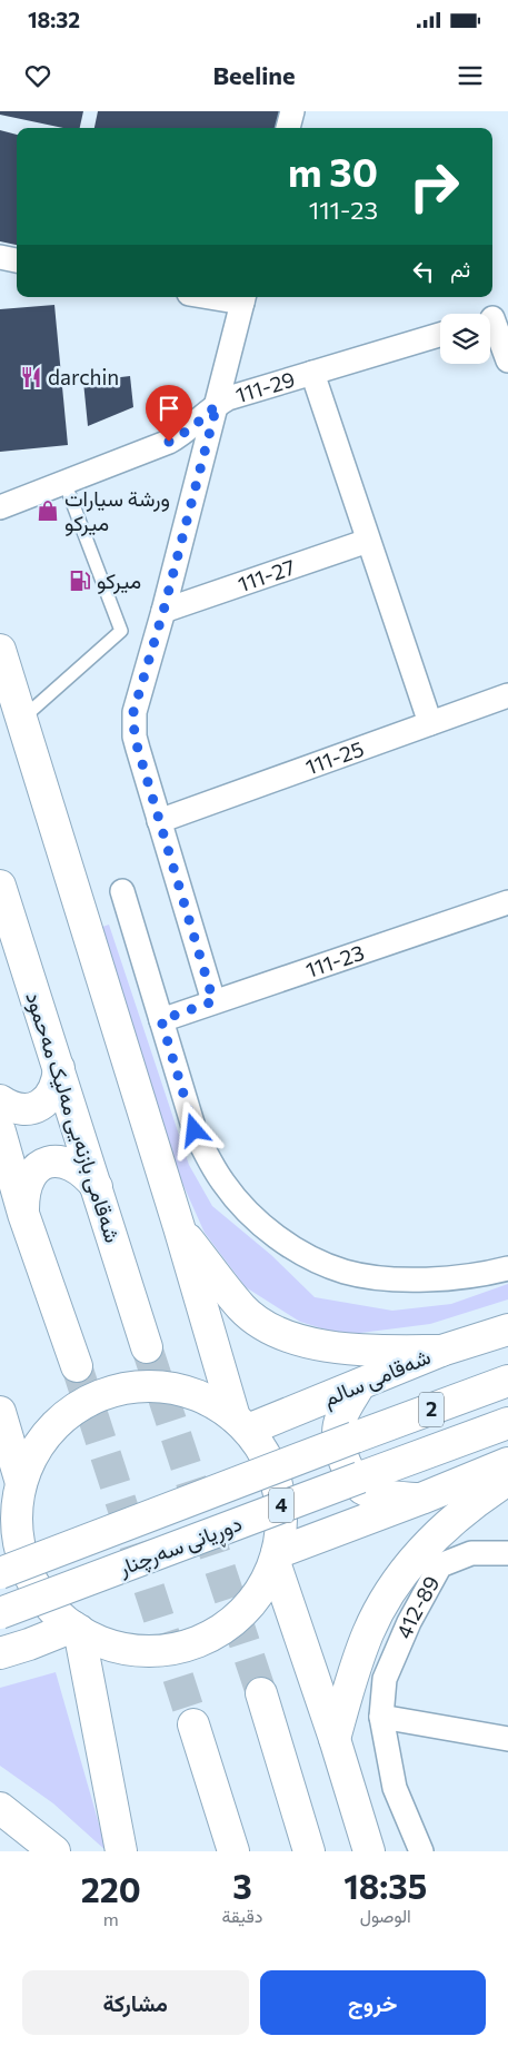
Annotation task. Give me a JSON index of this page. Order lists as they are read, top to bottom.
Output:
{
  "streets": {
    "main road": [
      "شەقامی بازنەیی مەلیک مەحمود",
      "شەقامی سالم",
      "2",
      "4",
      "دوڕیانی سەرچنار"
    ],
    "street": [
      "111-29",
      "111-27",
      "111-25",
      "111-23",
      "412-89"
    ]
  },
  "crossings": [
    ["شەقامی سالم", "4"]
  ],
  "places": {
    "restaurant": ["darchin"],
    "shop": ["ورشة سیارات میرکو"],
    "fuel station": ["میرکو"]
  },
  "page": {
    "status": "18:32",
    "header": "Beeline",
    "turn": ["30 m", "111-23"],
    "then": "ثم",
    "eta": [
      "18:35",
      "الوصول",
      "3",
      "دقيقة",
      "220",
      "m"
    ],
    "buttons": ["خروج", "مشاركة"]
  }
}
